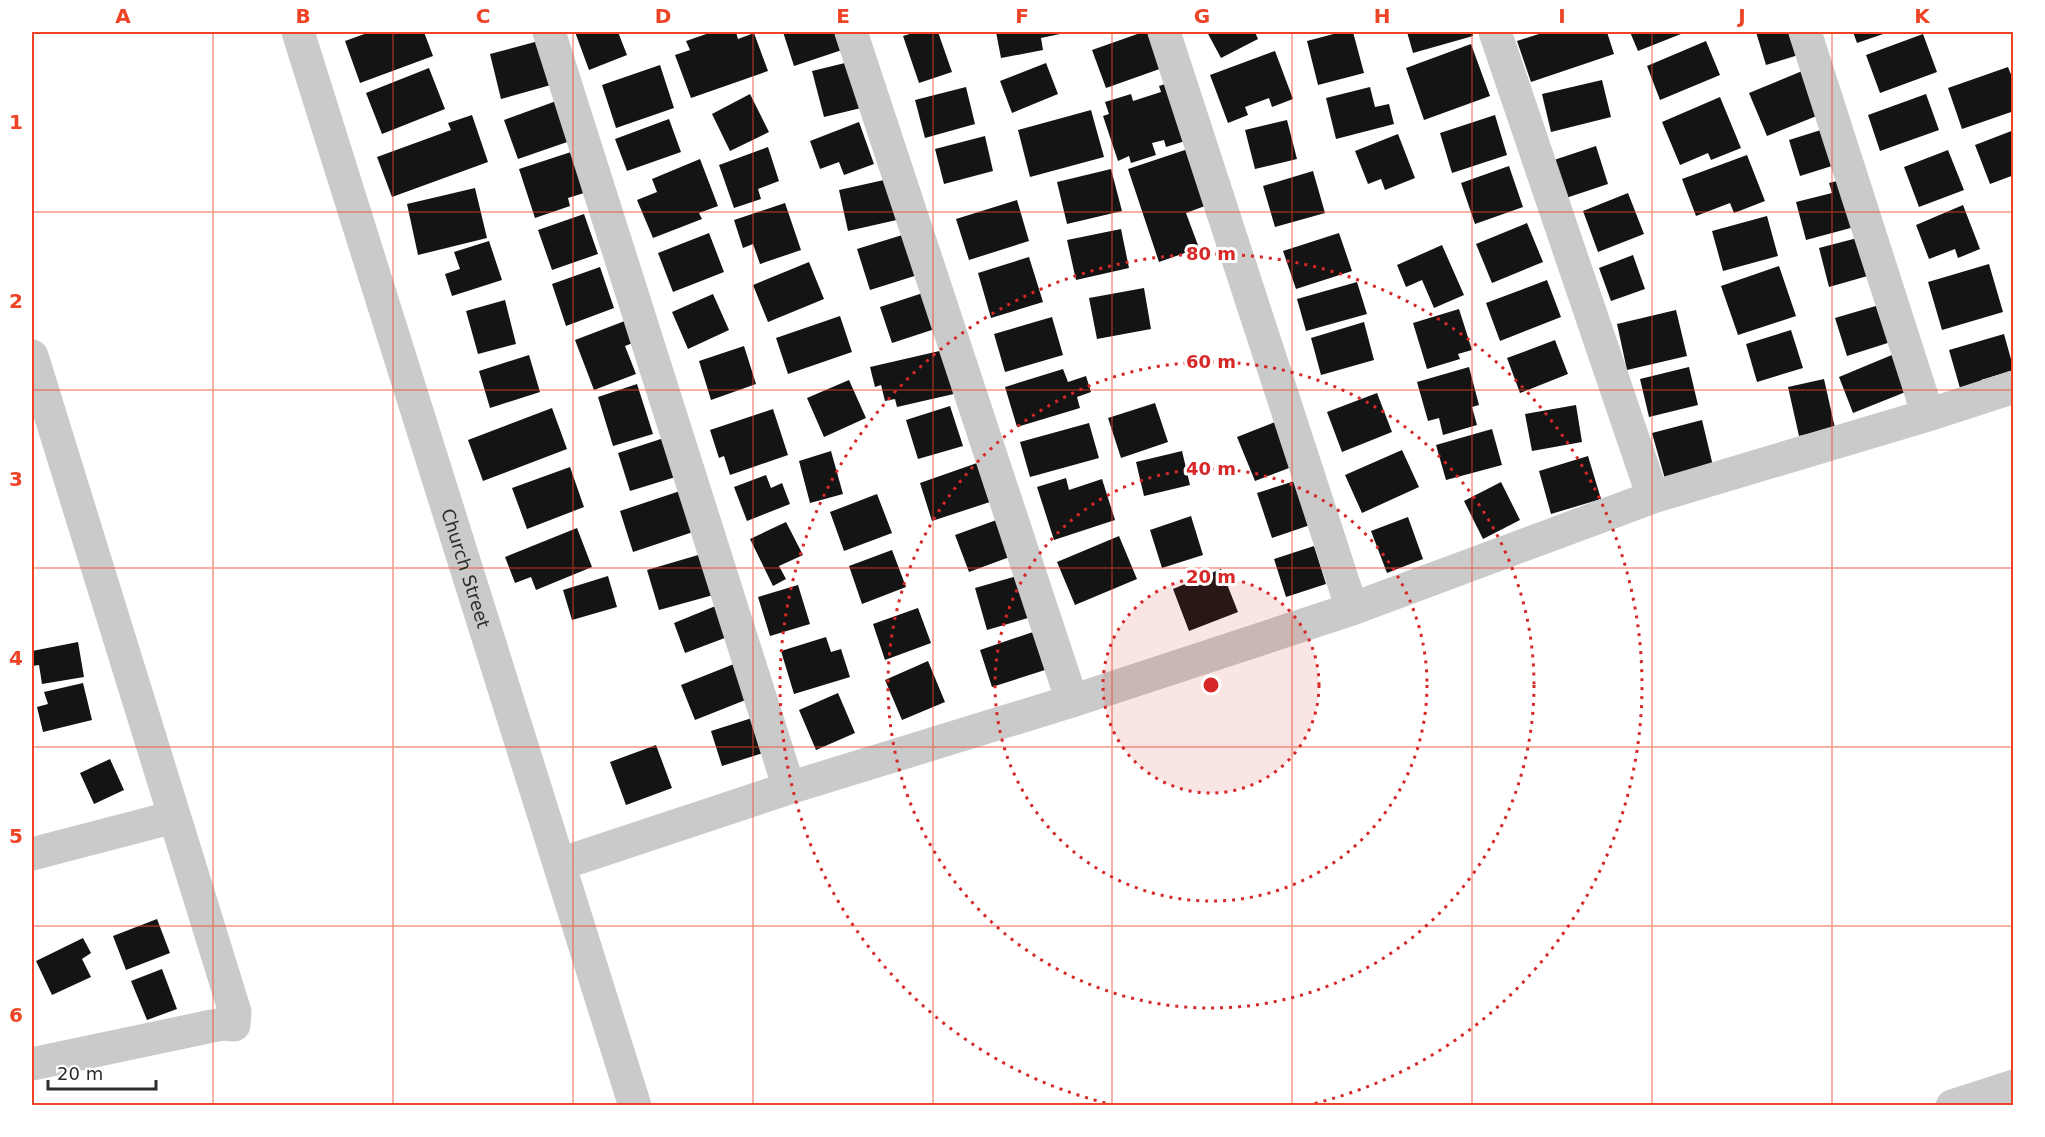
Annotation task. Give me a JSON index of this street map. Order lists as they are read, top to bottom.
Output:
{
  "streets": {
    "street": ["Church Street"]
  },
  "scale_bar": "20 m",
  "grid": {
    "columns": [
      "A",
      "B",
      "C",
      "D",
      "E",
      "F",
      "G",
      "H",
      "I",
      "J",
      "K"
    ],
    "rows": [
      "1",
      "2",
      "3",
      "4",
      "5",
      "6"
    ]
  },
  "rings": [
    "80 m",
    "60 m",
    "40 m",
    "20 m"
  ]
}
